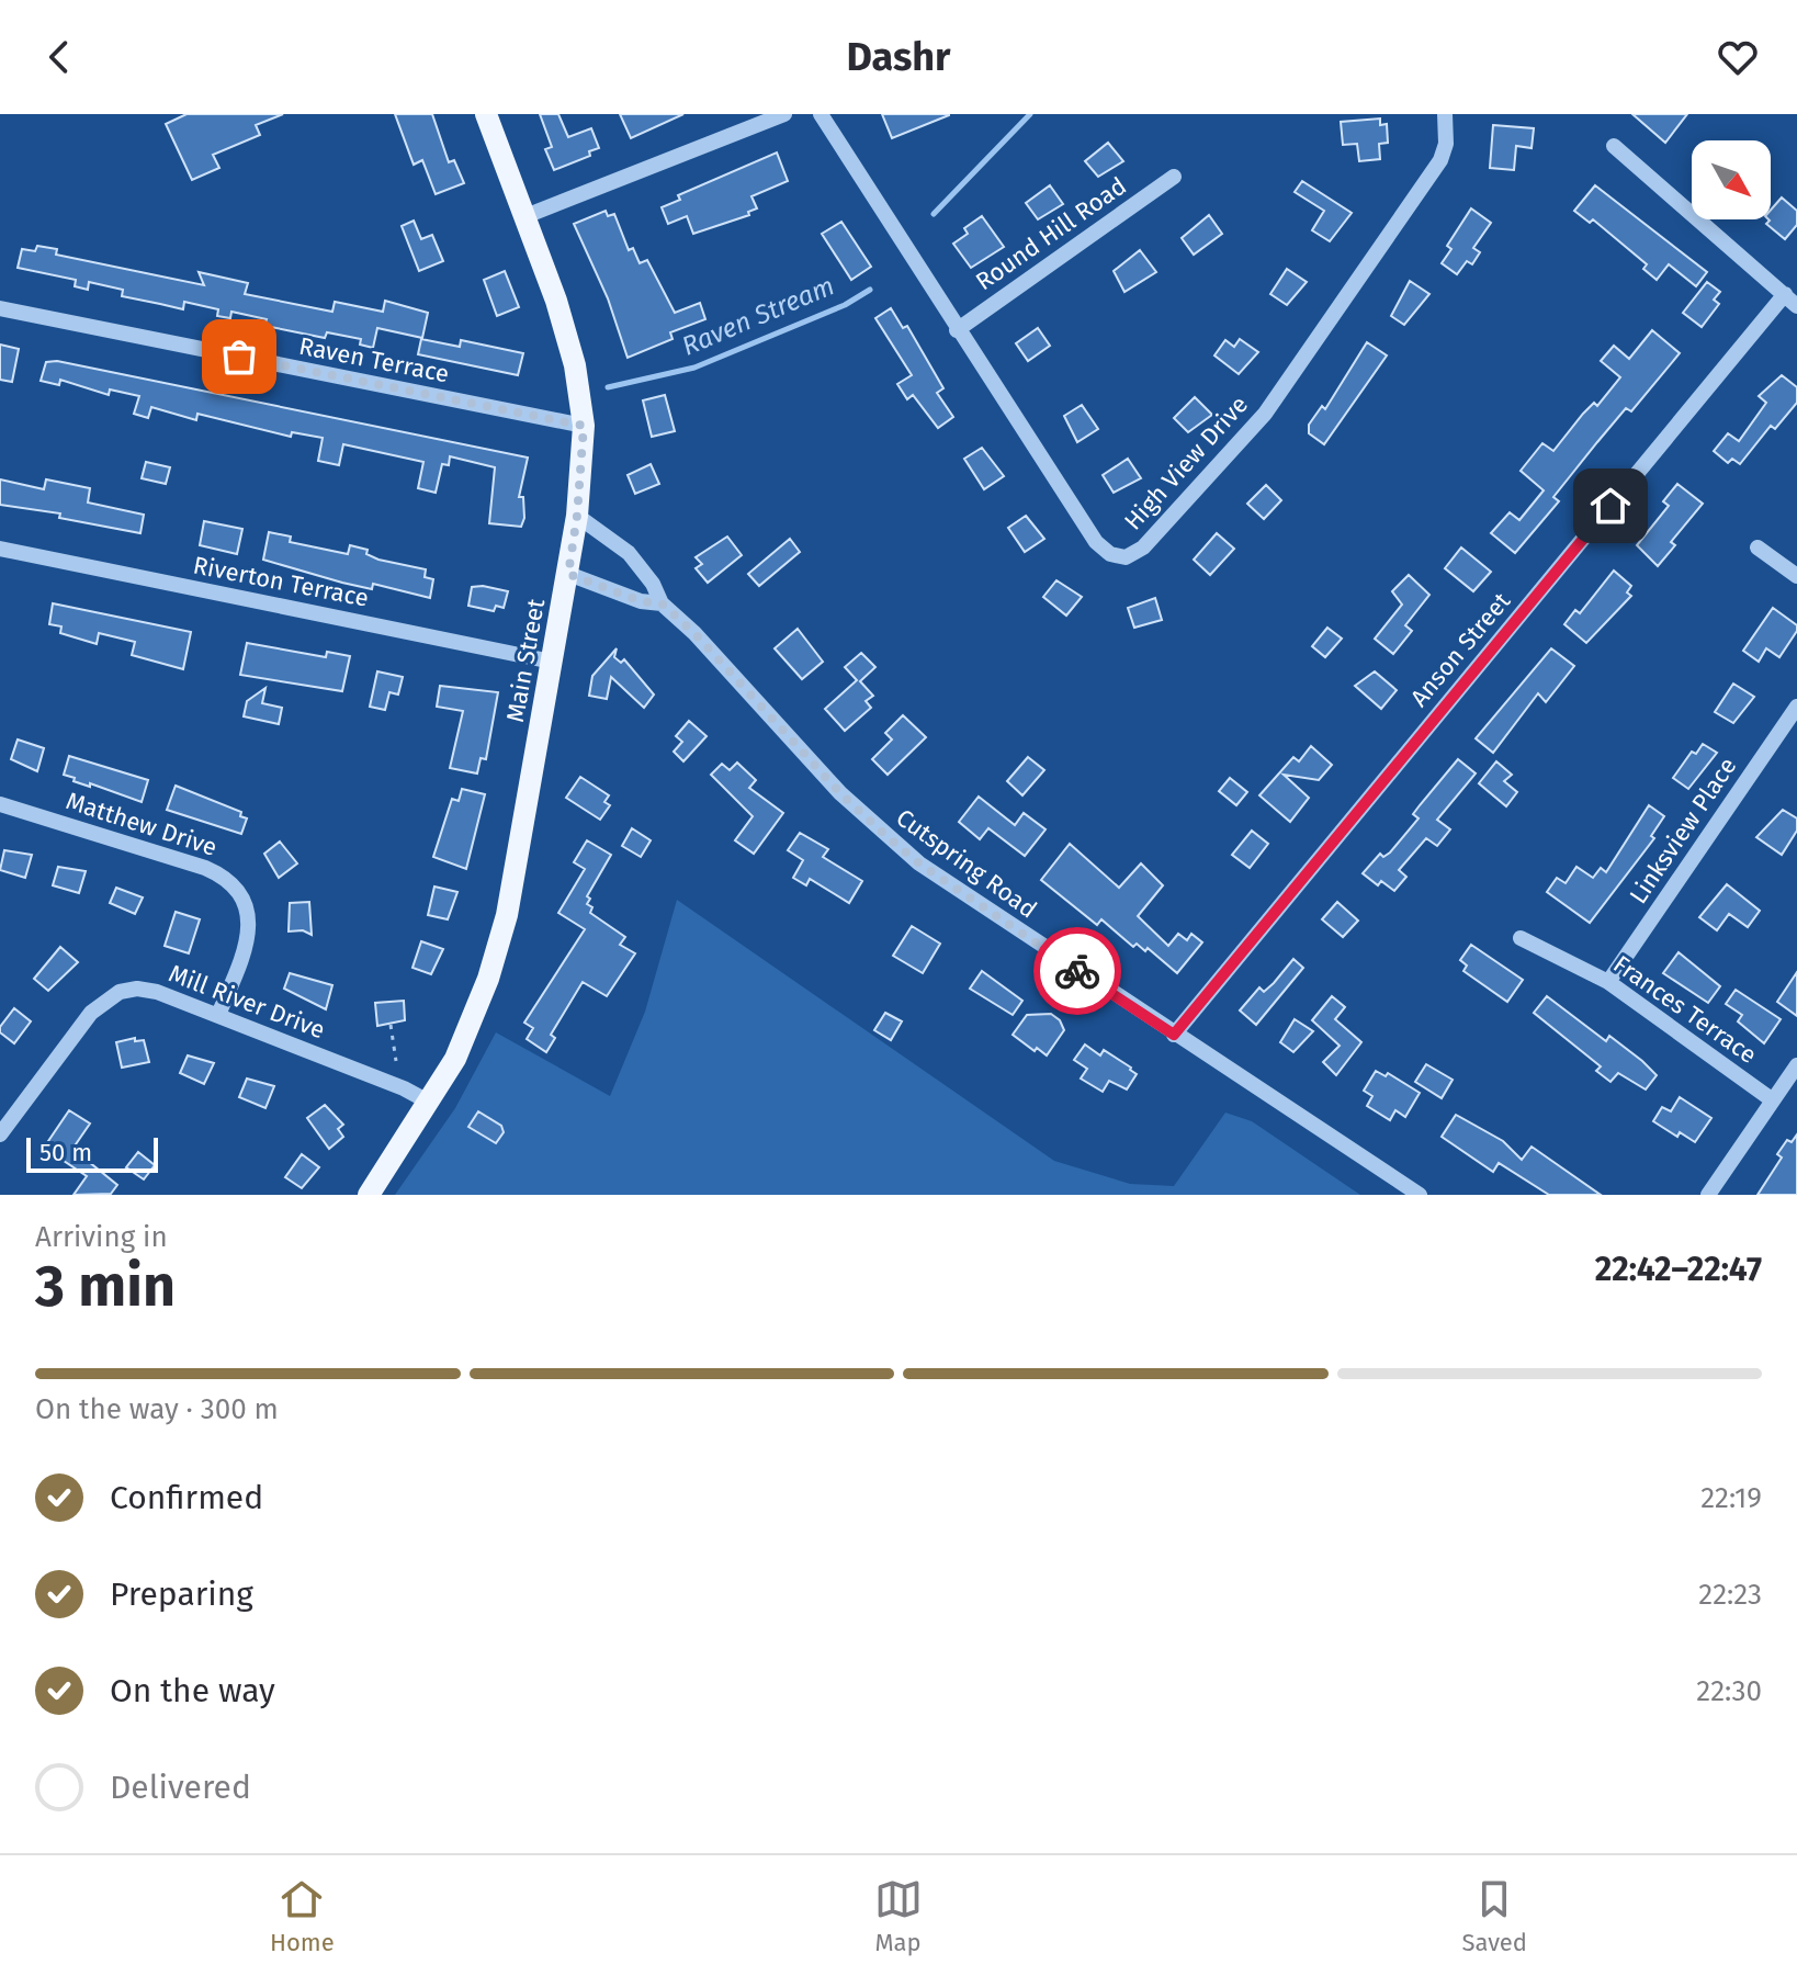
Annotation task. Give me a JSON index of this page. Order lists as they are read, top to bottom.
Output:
{
  "streets": {
    "main road": ["Main Street"],
    "street": [
      "Round Hill Road",
      "Raven Terrace",
      "High View Drive",
      "Riverton Terrace",
      "Anson Street",
      "Matthew Drive",
      "Linksview Place",
      "Cutspring Road",
      "Mill River Drive",
      "Frances Terrace"
    ]
  },
  "crossings": [
    ["Round Hill Road", "High View Drive"],
    ["Raven Terrace", "Main Street"],
    ["Riverton Terrace", "Main Street"],
    ["Anson Street", "Cutspring Road"],
    ["Main Street", "Cutspring Road"],
    ["Main Street", "Mill River Drive"],
    ["Matthew Drive", "Mill River Drive"],
    ["Linksview Place", "Frances Terrace"]
  ],
  "water": ["Raven Stream"],
  "scale_bar": "50 m",
  "north": "bottom right",
  "page": {
    "header": "Dashr",
    "scale": "50 m",
    "heading": ["3 min", "Arriving in", "22:42–22:47"],
    "bar": "On the way · 300 m",
    "list": [
      ["Confirmed", "22:19"],
      ["Preparing", "22:23"],
      ["On the way", "22:30"],
      "Delivered"
    ],
    "tabs": ["Home", "Map", "Saved"]
  }
}
